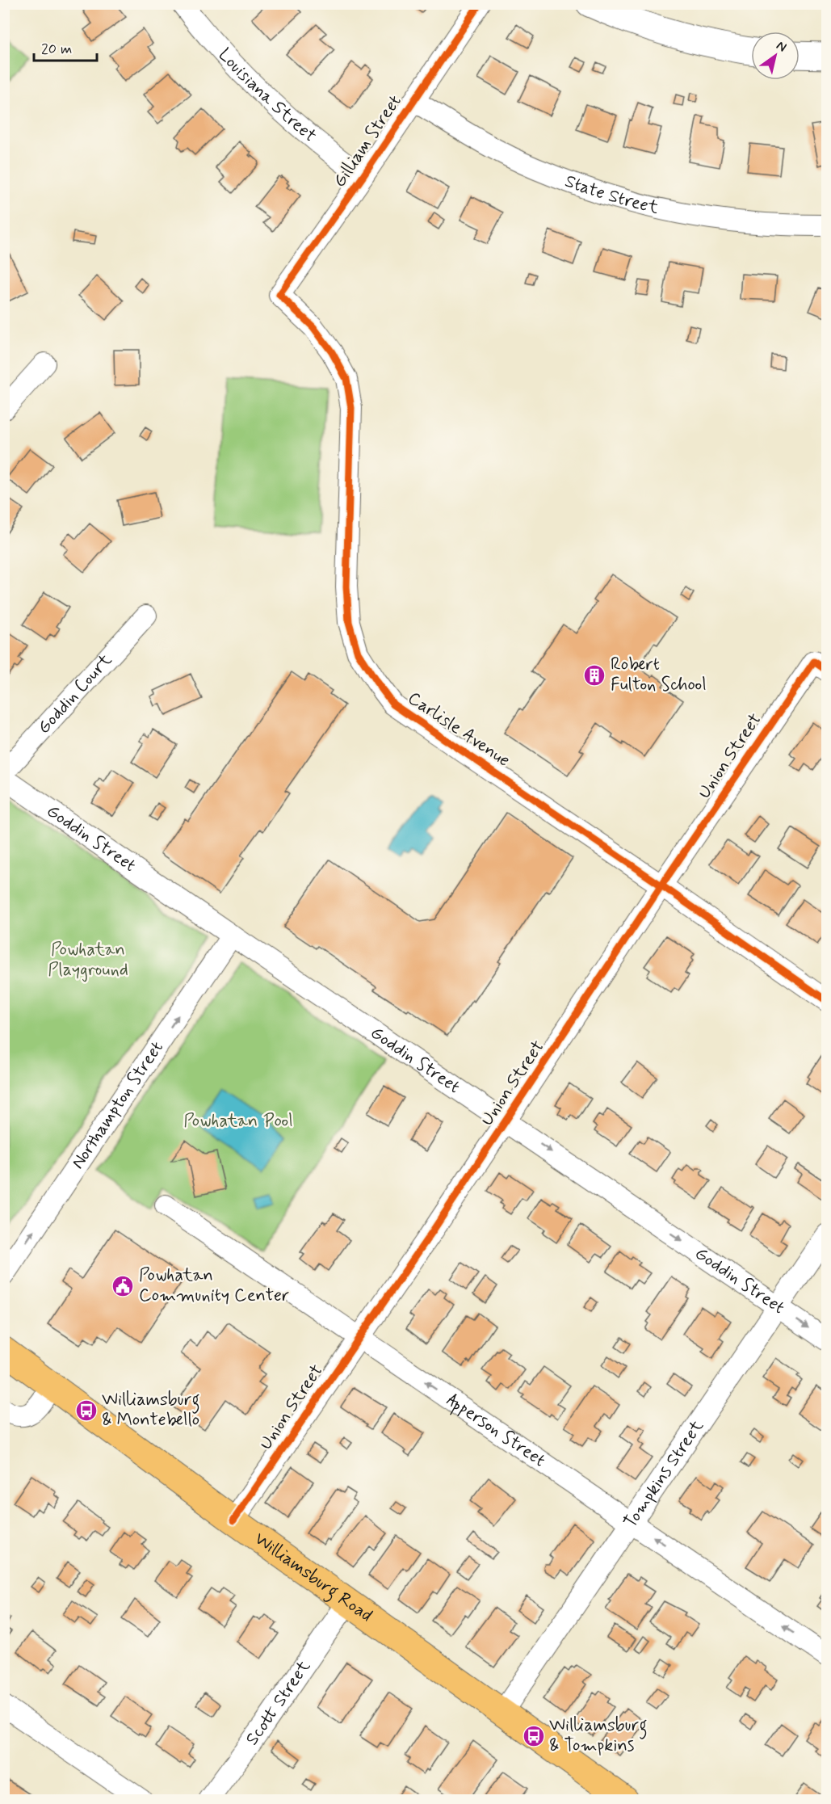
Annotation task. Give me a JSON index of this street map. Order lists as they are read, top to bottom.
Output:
{
  "streets": {
    "main road": ["Williamsburg Road"],
    "street": [
      "Louisiana Street",
      "Gilliam Street",
      "State Street",
      "Goddin Court",
      "Carlisle Avenue",
      "Union Street",
      "Goddin Street",
      "Northampton Street",
      "Apperson Street",
      "Tompkins Street",
      "Scott Street"
    ]
  },
  "crossings": [
    ["Louisiana Street", "Gilliam Street"],
    ["Gilliam Street", "State Street"],
    ["Gilliam Street", "Carlisle Avenue"],
    ["Carlisle Avenue", "Union Street"],
    ["Union Street", "Goddin Street"],
    ["Union Street", "Apperson Street"],
    ["Union Street", "Williamsburg Road"],
    ["Goddin Street", "Northampton Street"],
    ["Goddin Street", "Tompkins Street"],
    ["Apperson Street", "Tompkins Street"],
    ["Tompkins Street", "Williamsburg Road"],
    ["Williamsburg Road", "Scott Street"]
  ],
  "one_way": ["Goddin Street", "Northampton Street", "Apperson Street"],
  "parks": ["Powhatan Playground", "Powhatan Pool"],
  "places": {
    "building": ["Robert Fulton School"],
    "public building": ["Powhatan Community Center"],
    "bus stop": ["Williamsburg & Montebello", "Williamsburg & Tompkins"]
  },
  "scale_bar": "20 m",
  "north": "top right"
}
